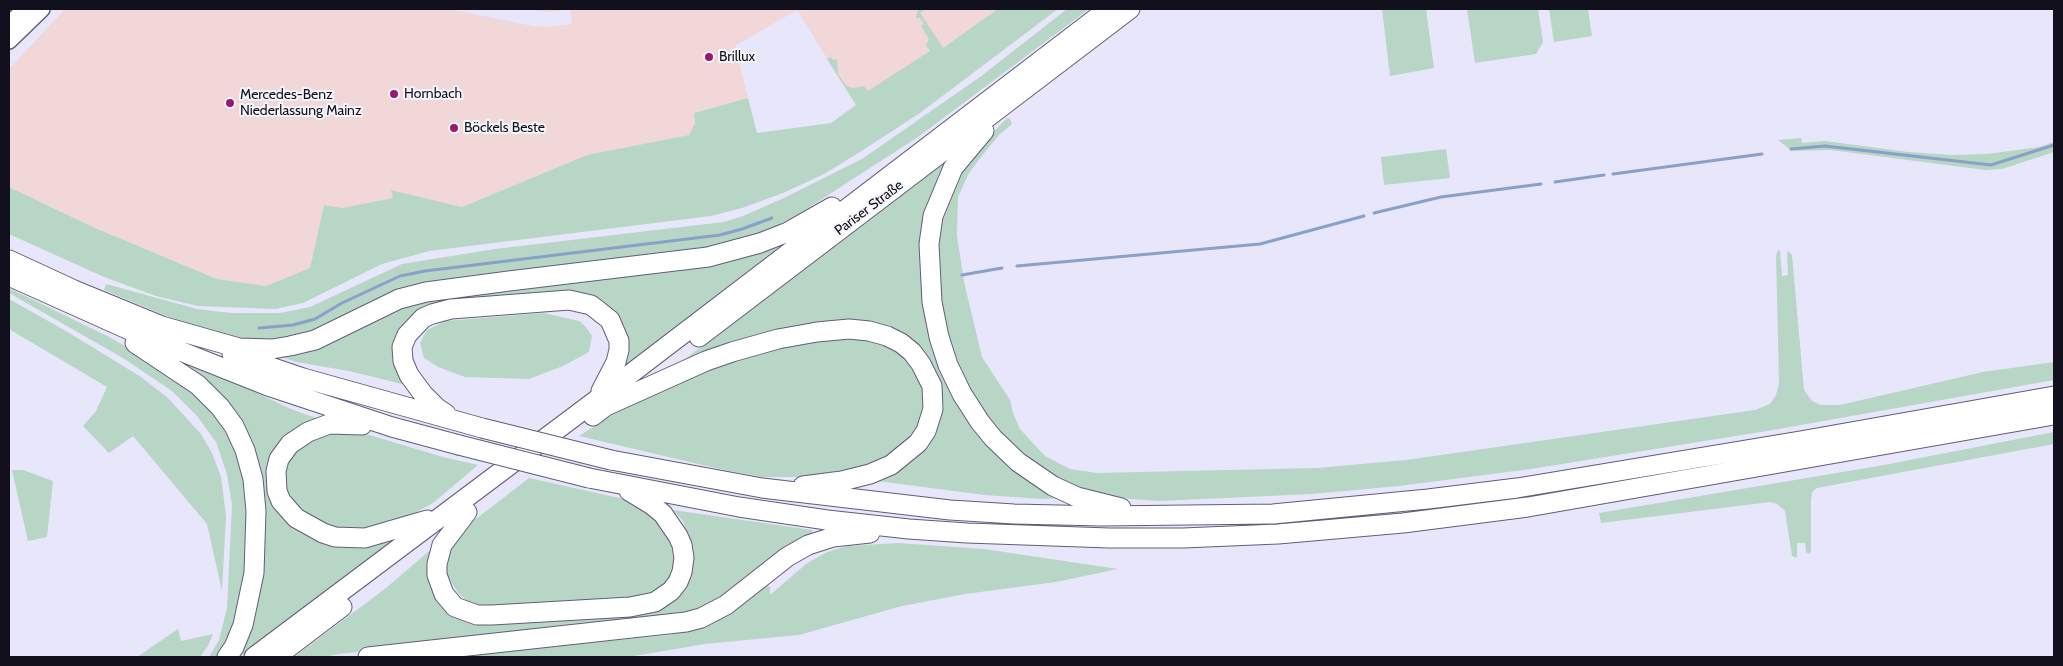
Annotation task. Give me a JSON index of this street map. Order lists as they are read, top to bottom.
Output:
{
  "streets": {
    "highway": ["Pariser Straße"]
  },
  "places": [
    "Brillux",
    "Hornbach",
    "Mercedes-Benz Niederlassung Mainz",
    "Böckels Beste"
  ]
}
